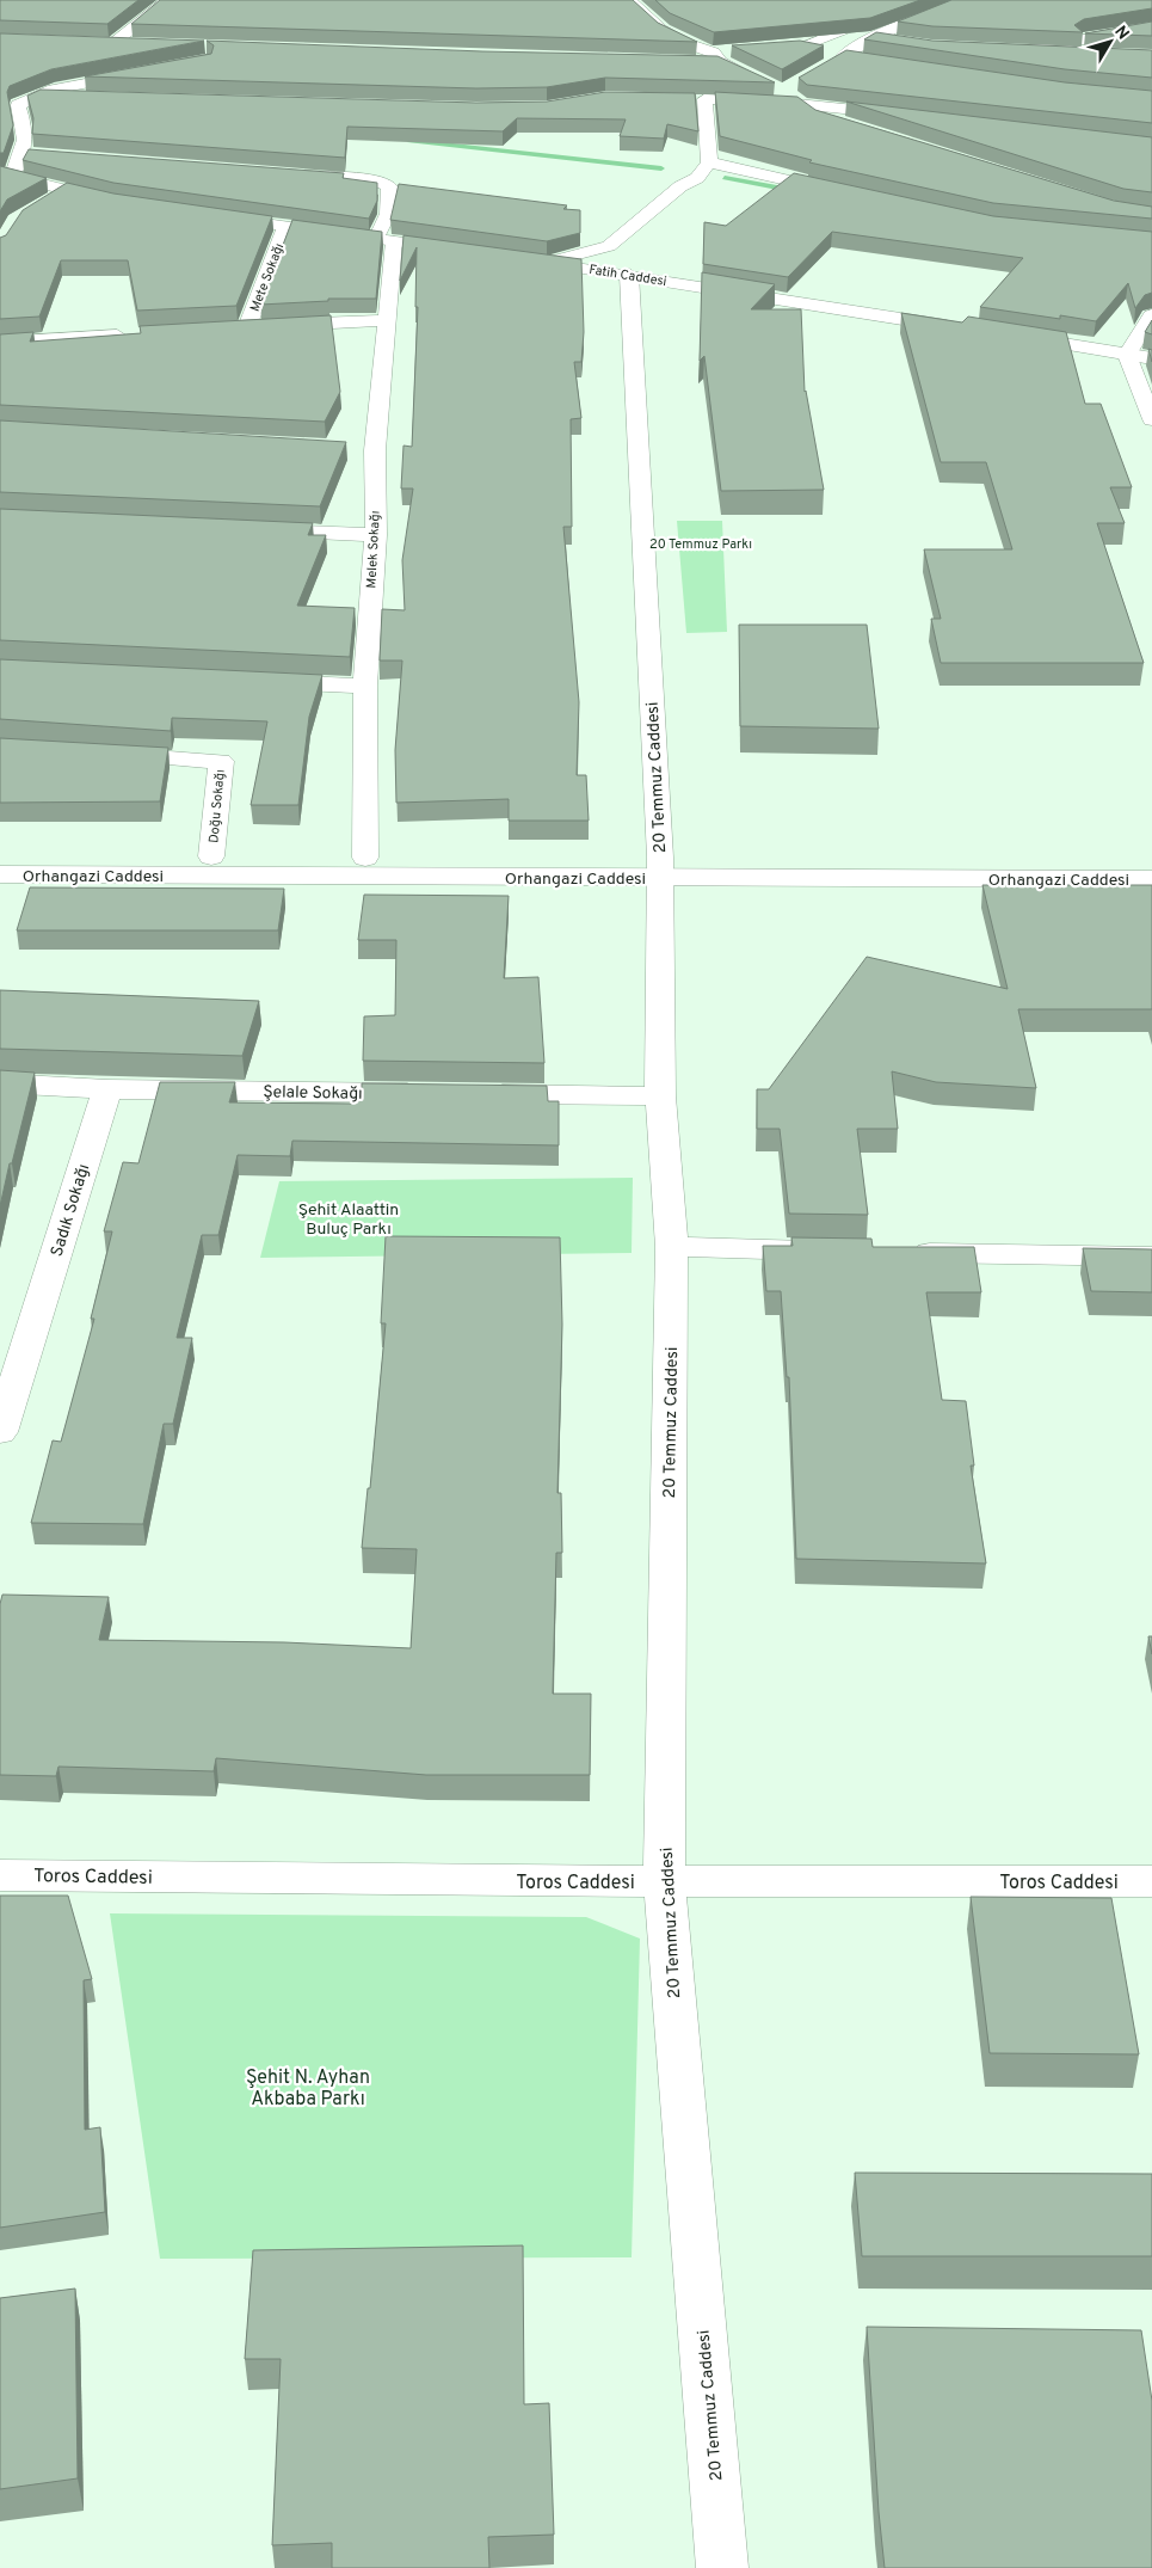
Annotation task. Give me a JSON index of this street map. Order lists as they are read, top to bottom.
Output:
{
  "streets": {
    "street": [
      "Fatih Caddesi",
      "Mete Sokağı",
      "Melek Sokağı",
      "20 Temmuz Caddesi",
      "Doğu Sokağı",
      "Orhangazi Caddesi",
      "Şelale Sokağı",
      "Sadık Sokağı",
      "Toros Caddesi"
    ]
  },
  "crossings": [
    ["Fatih Caddesi", "20 Temmuz Caddesi"],
    ["Melek Sokağı", "Orhangazi Caddesi"],
    ["20 Temmuz Caddesi", "Orhangazi Caddesi"],
    ["20 Temmuz Caddesi", "Toros Caddesi"],
    ["Doğu Sokağı", "Orhangazi Caddesi"],
    ["Şelale Sokağı", "Sadık Sokağı"]
  ],
  "parks": ["20 Temmuz Parkı", "Şehit Alaattin Buluç Parkı", "Şehit N. Ayhan Akbaba Parkı"],
  "north": "top right"
}
